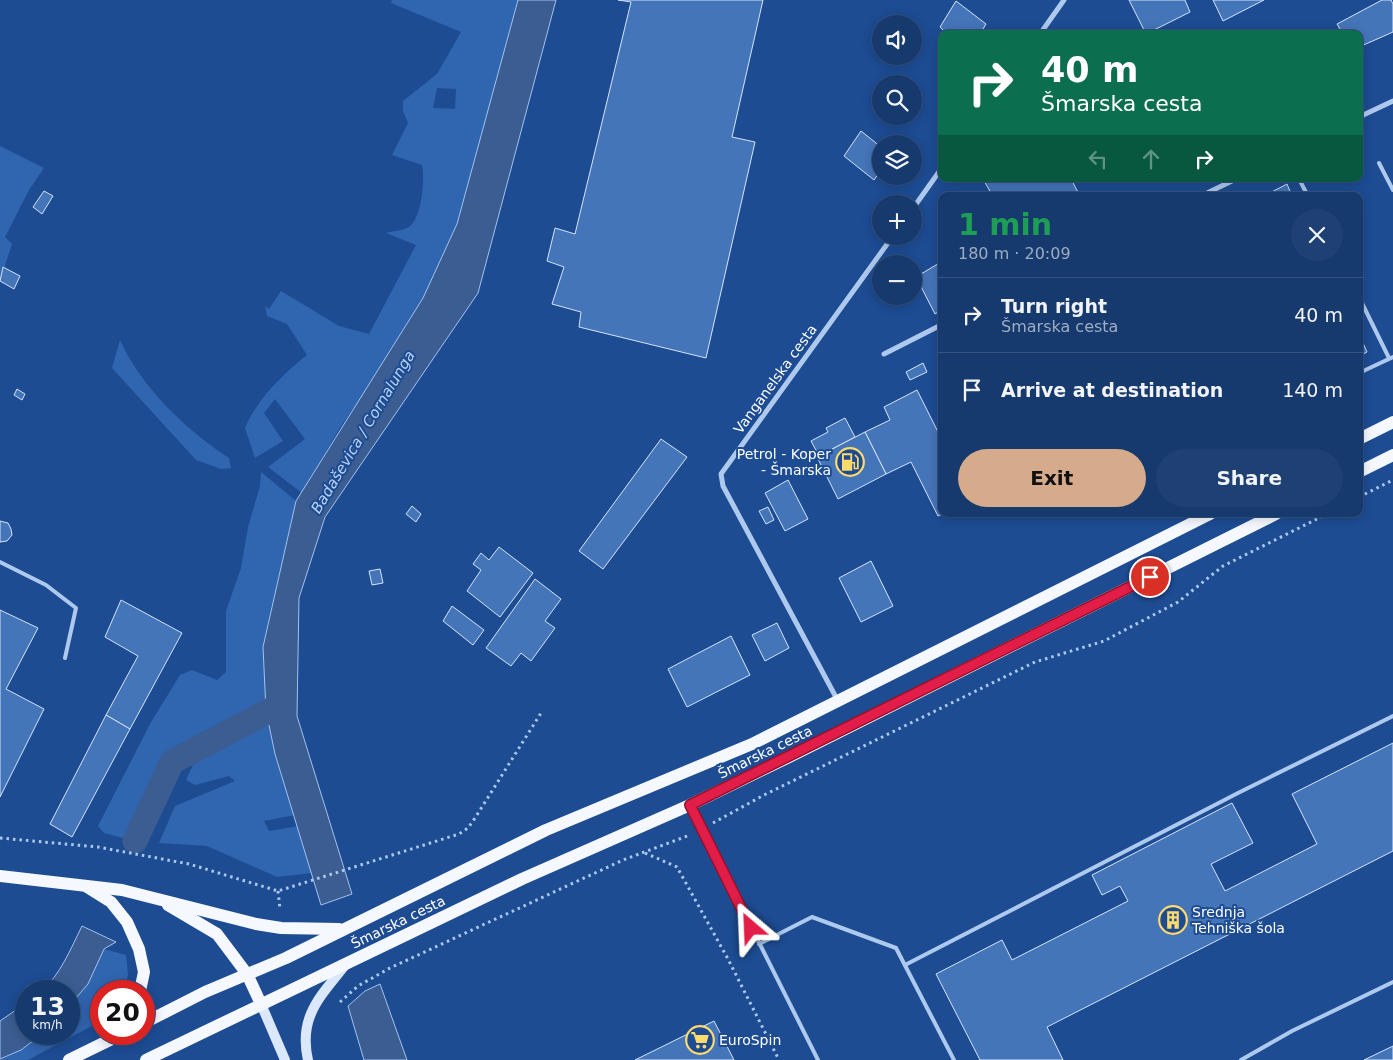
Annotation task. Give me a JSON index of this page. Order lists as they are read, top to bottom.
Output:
{
  "streets": {
    "main road": ["Šmarska cesta"],
    "street": ["Vanganelska cesta"]
  },
  "crossings": [
    ["Vanganelska cesta", "Šmarska cesta"]
  ],
  "water": ["Badaševica / Cornalunga"],
  "places": {
    "fuel station": ["Petrol - Koper - Šmarska"],
    "building": ["Srednja Tehniška šola"],
    "supermarket": ["EuroSpin"]
  },
  "page": {
    "map_buttons": ["+", "−"],
    "turn": ["40 m", "Šmarska cesta"],
    "heading": ["1 min", "180 m · 20:09"],
    "list": [
      {
        "name": "Turn right",
        "note": "Šmarska cesta",
        "value": "40 m"
      },
      {
        "name": "Arrive at destination",
        "value": "140 m"
      }
    ],
    "buttons": ["Exit", "Share"],
    "speed": "13 km/h",
    "limit": "20"
  }
}
